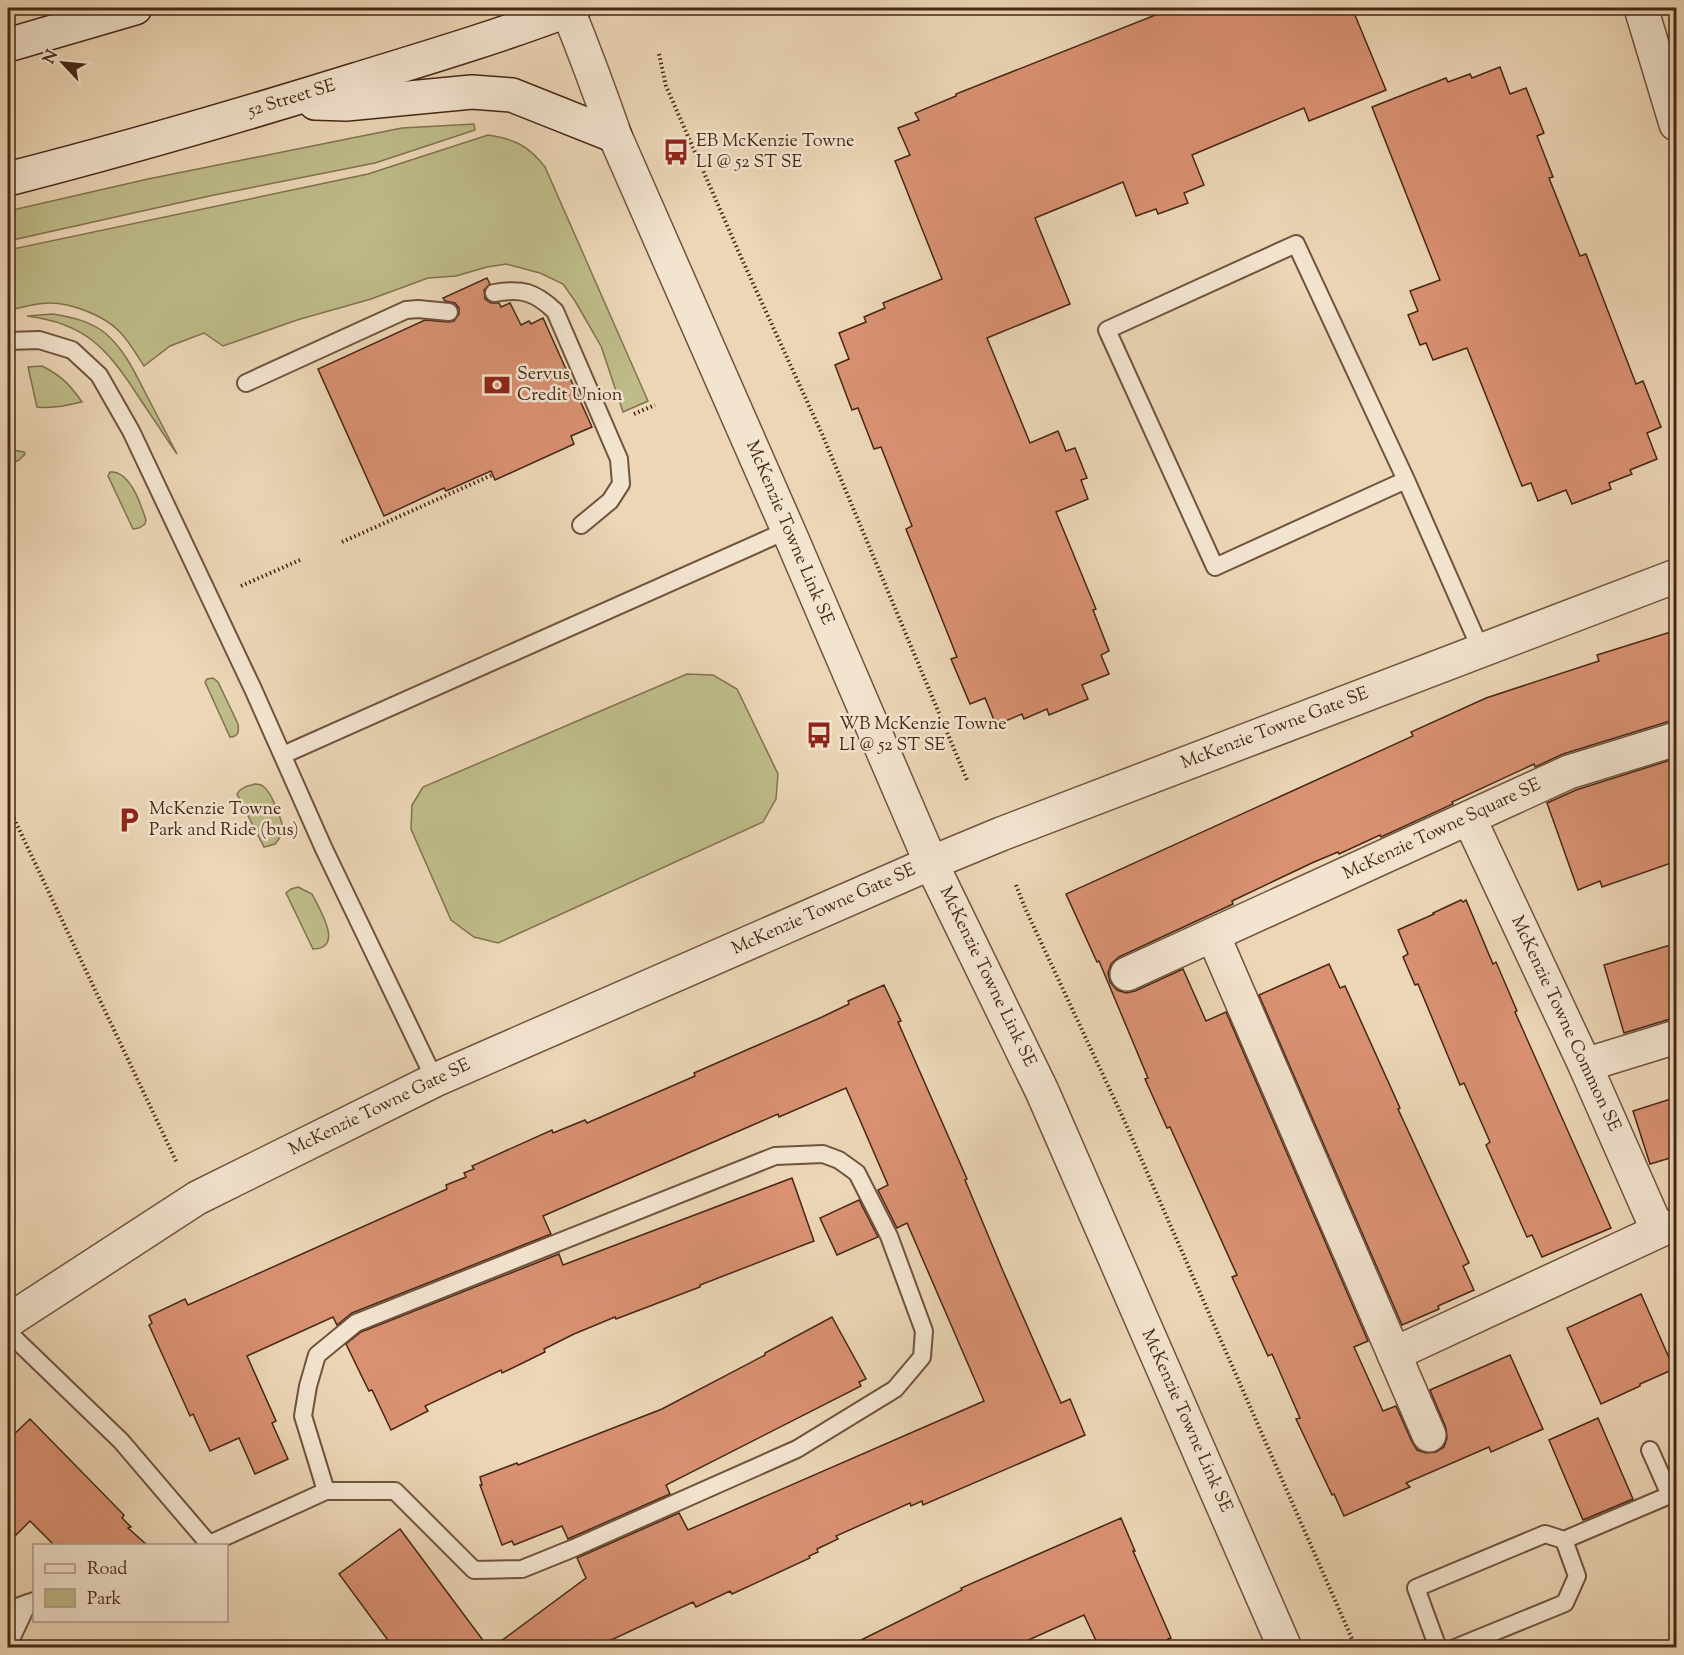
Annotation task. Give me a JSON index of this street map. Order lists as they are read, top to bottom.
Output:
{
  "streets": {
    "street": [
      "52 Street SE",
      "McKenzie Towne Link SE",
      "McKenzie Towne Gate SE",
      "McKenzie Towne Square SE",
      "McKenzie Towne Common SE"
    ]
  },
  "crossings": [
    ["52 Street SE", "McKenzie Towne Link SE"],
    ["McKenzie Towne Link SE", "McKenzie Towne Gate SE"],
    ["McKenzie Towne Square SE", "McKenzie Towne Common SE"]
  ],
  "places": {
    "bus stop": ["EB McKenzie Towne LI @ 52 ST SE", "WB McKenzie Towne LI @ 52 ST SE"],
    "bank": ["Servus Credit Union"],
    "parking": ["McKenzie Towne Park and Ride (bus)"]
  },
  "legend": ["Road", "Park"],
  "north": "top left"
}
